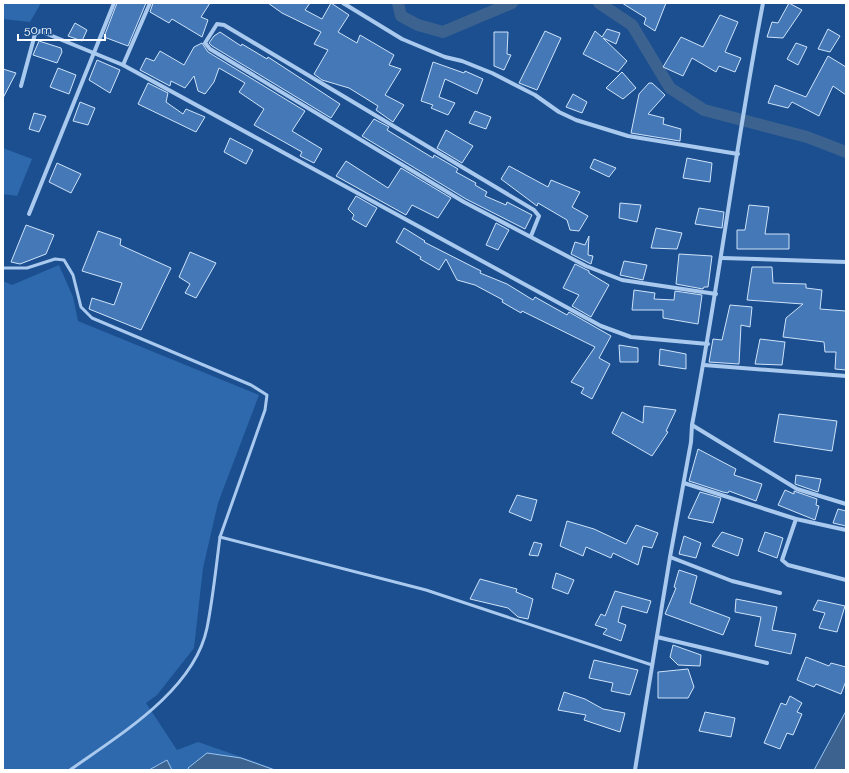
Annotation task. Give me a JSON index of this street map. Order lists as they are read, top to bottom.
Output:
{
  "scale_bar": "50 m"
}
